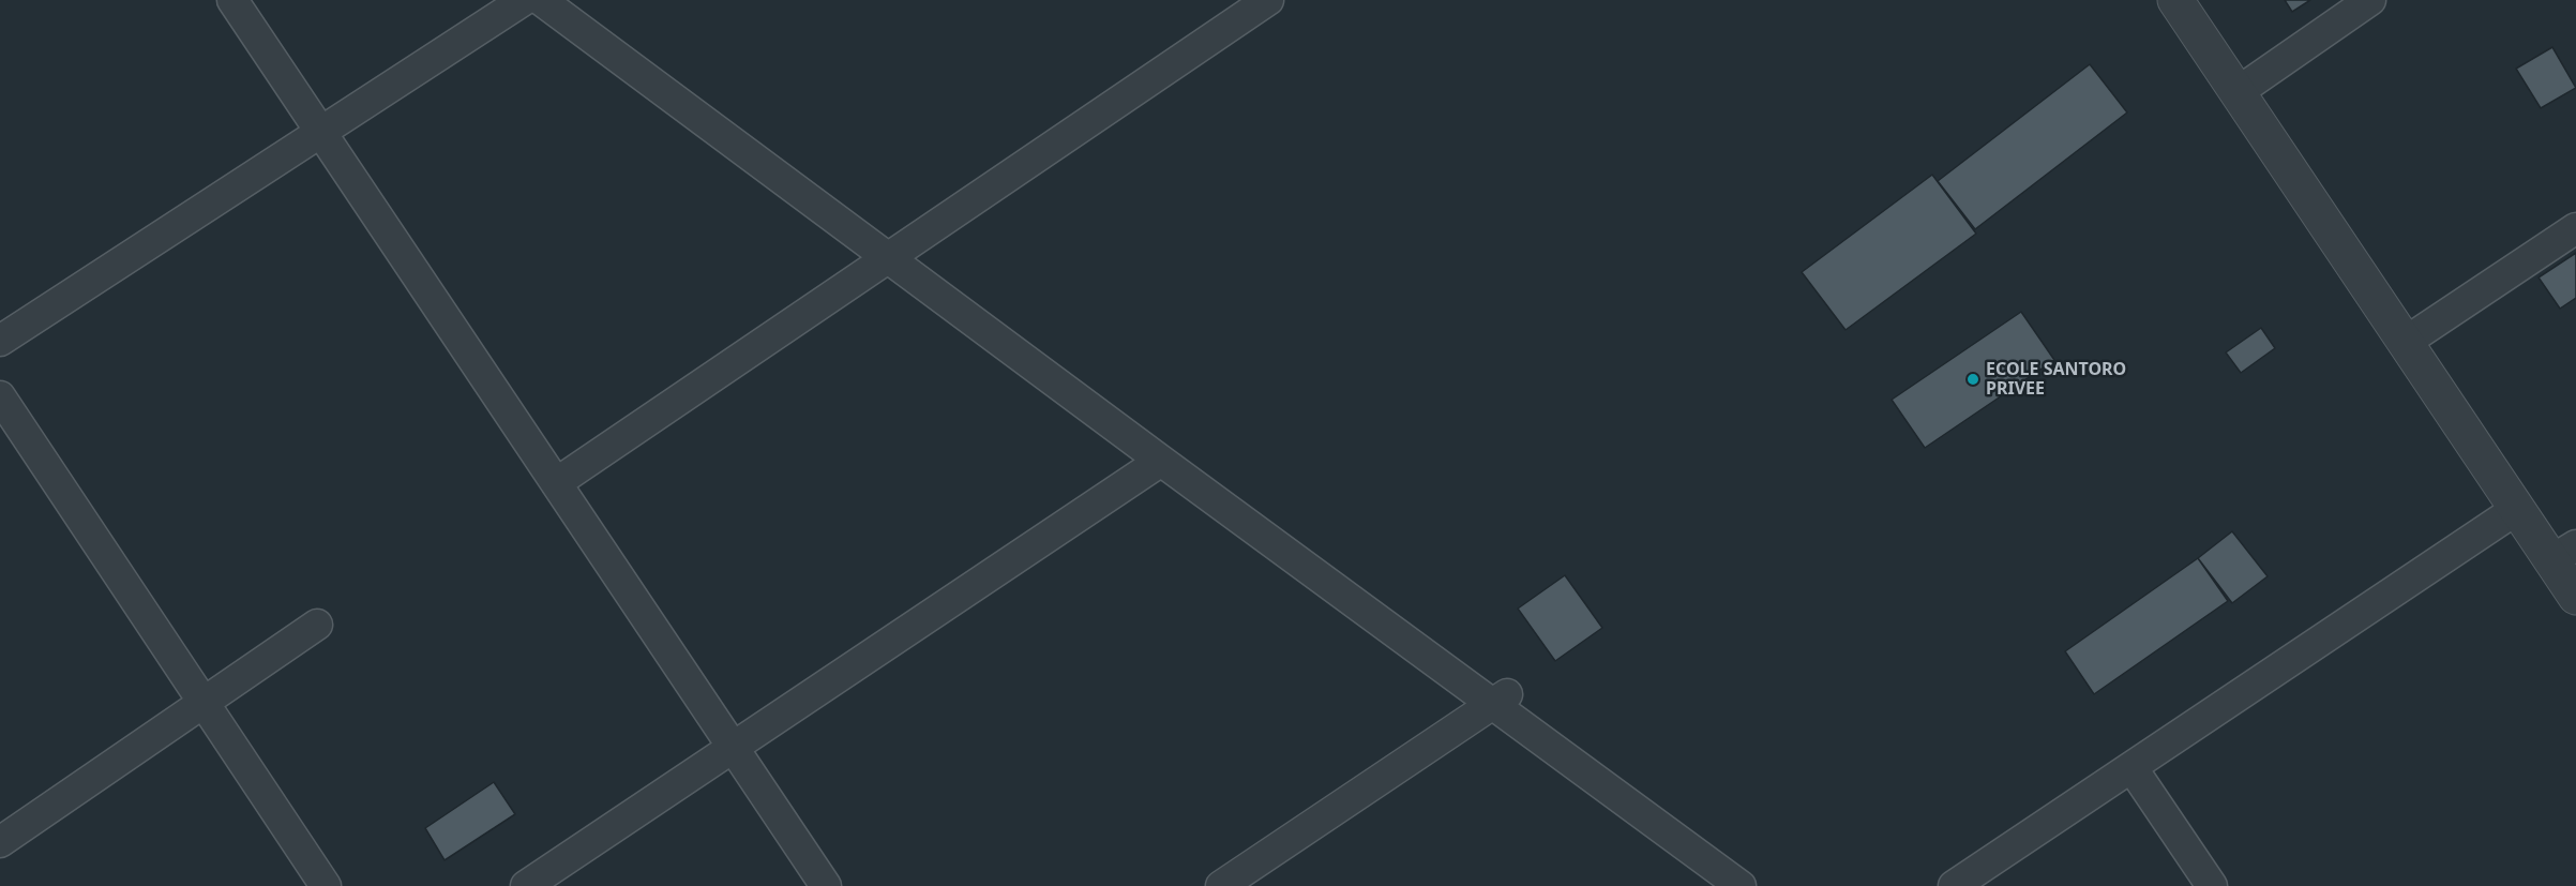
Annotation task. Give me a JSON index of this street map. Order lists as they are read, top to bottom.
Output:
{
  "places": ["ECOLE SANTORO PRIVEE"]
}
